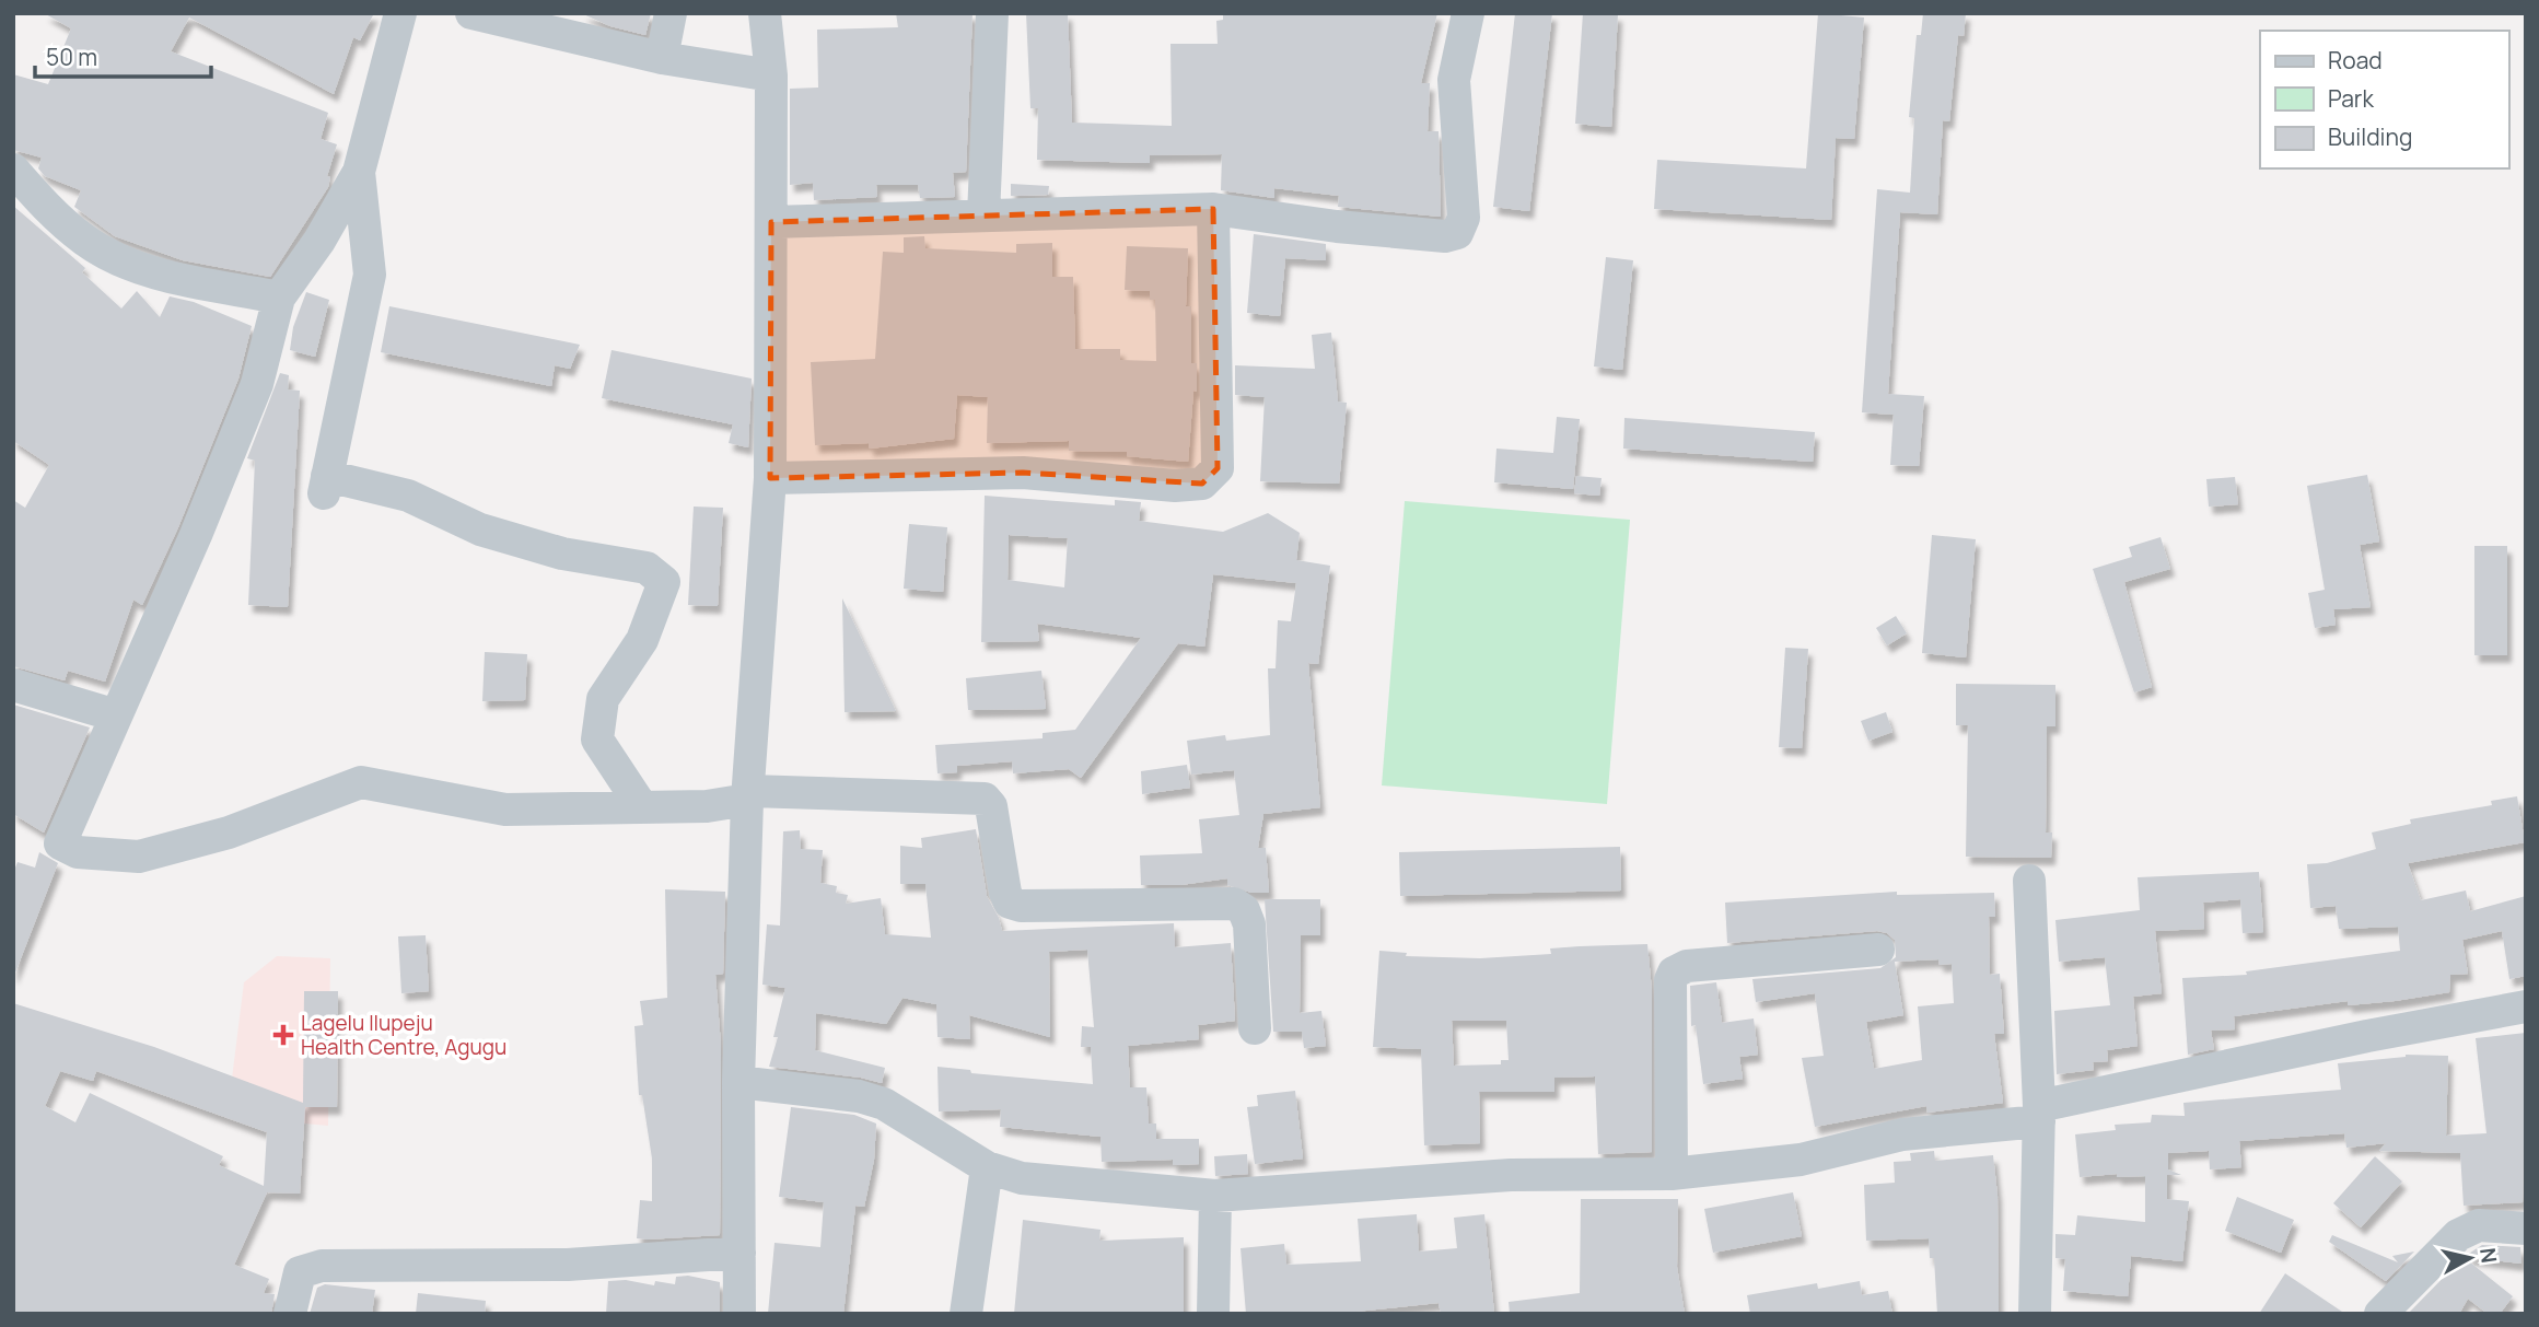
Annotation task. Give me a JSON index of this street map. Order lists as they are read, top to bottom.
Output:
{
  "places": {
    "health": ["Lagelu Ilupeju Health Centre, Agugu"]
  },
  "legend": ["Road", "Park", "Building"],
  "scale_bar": "50 m",
  "north": "right"
}
